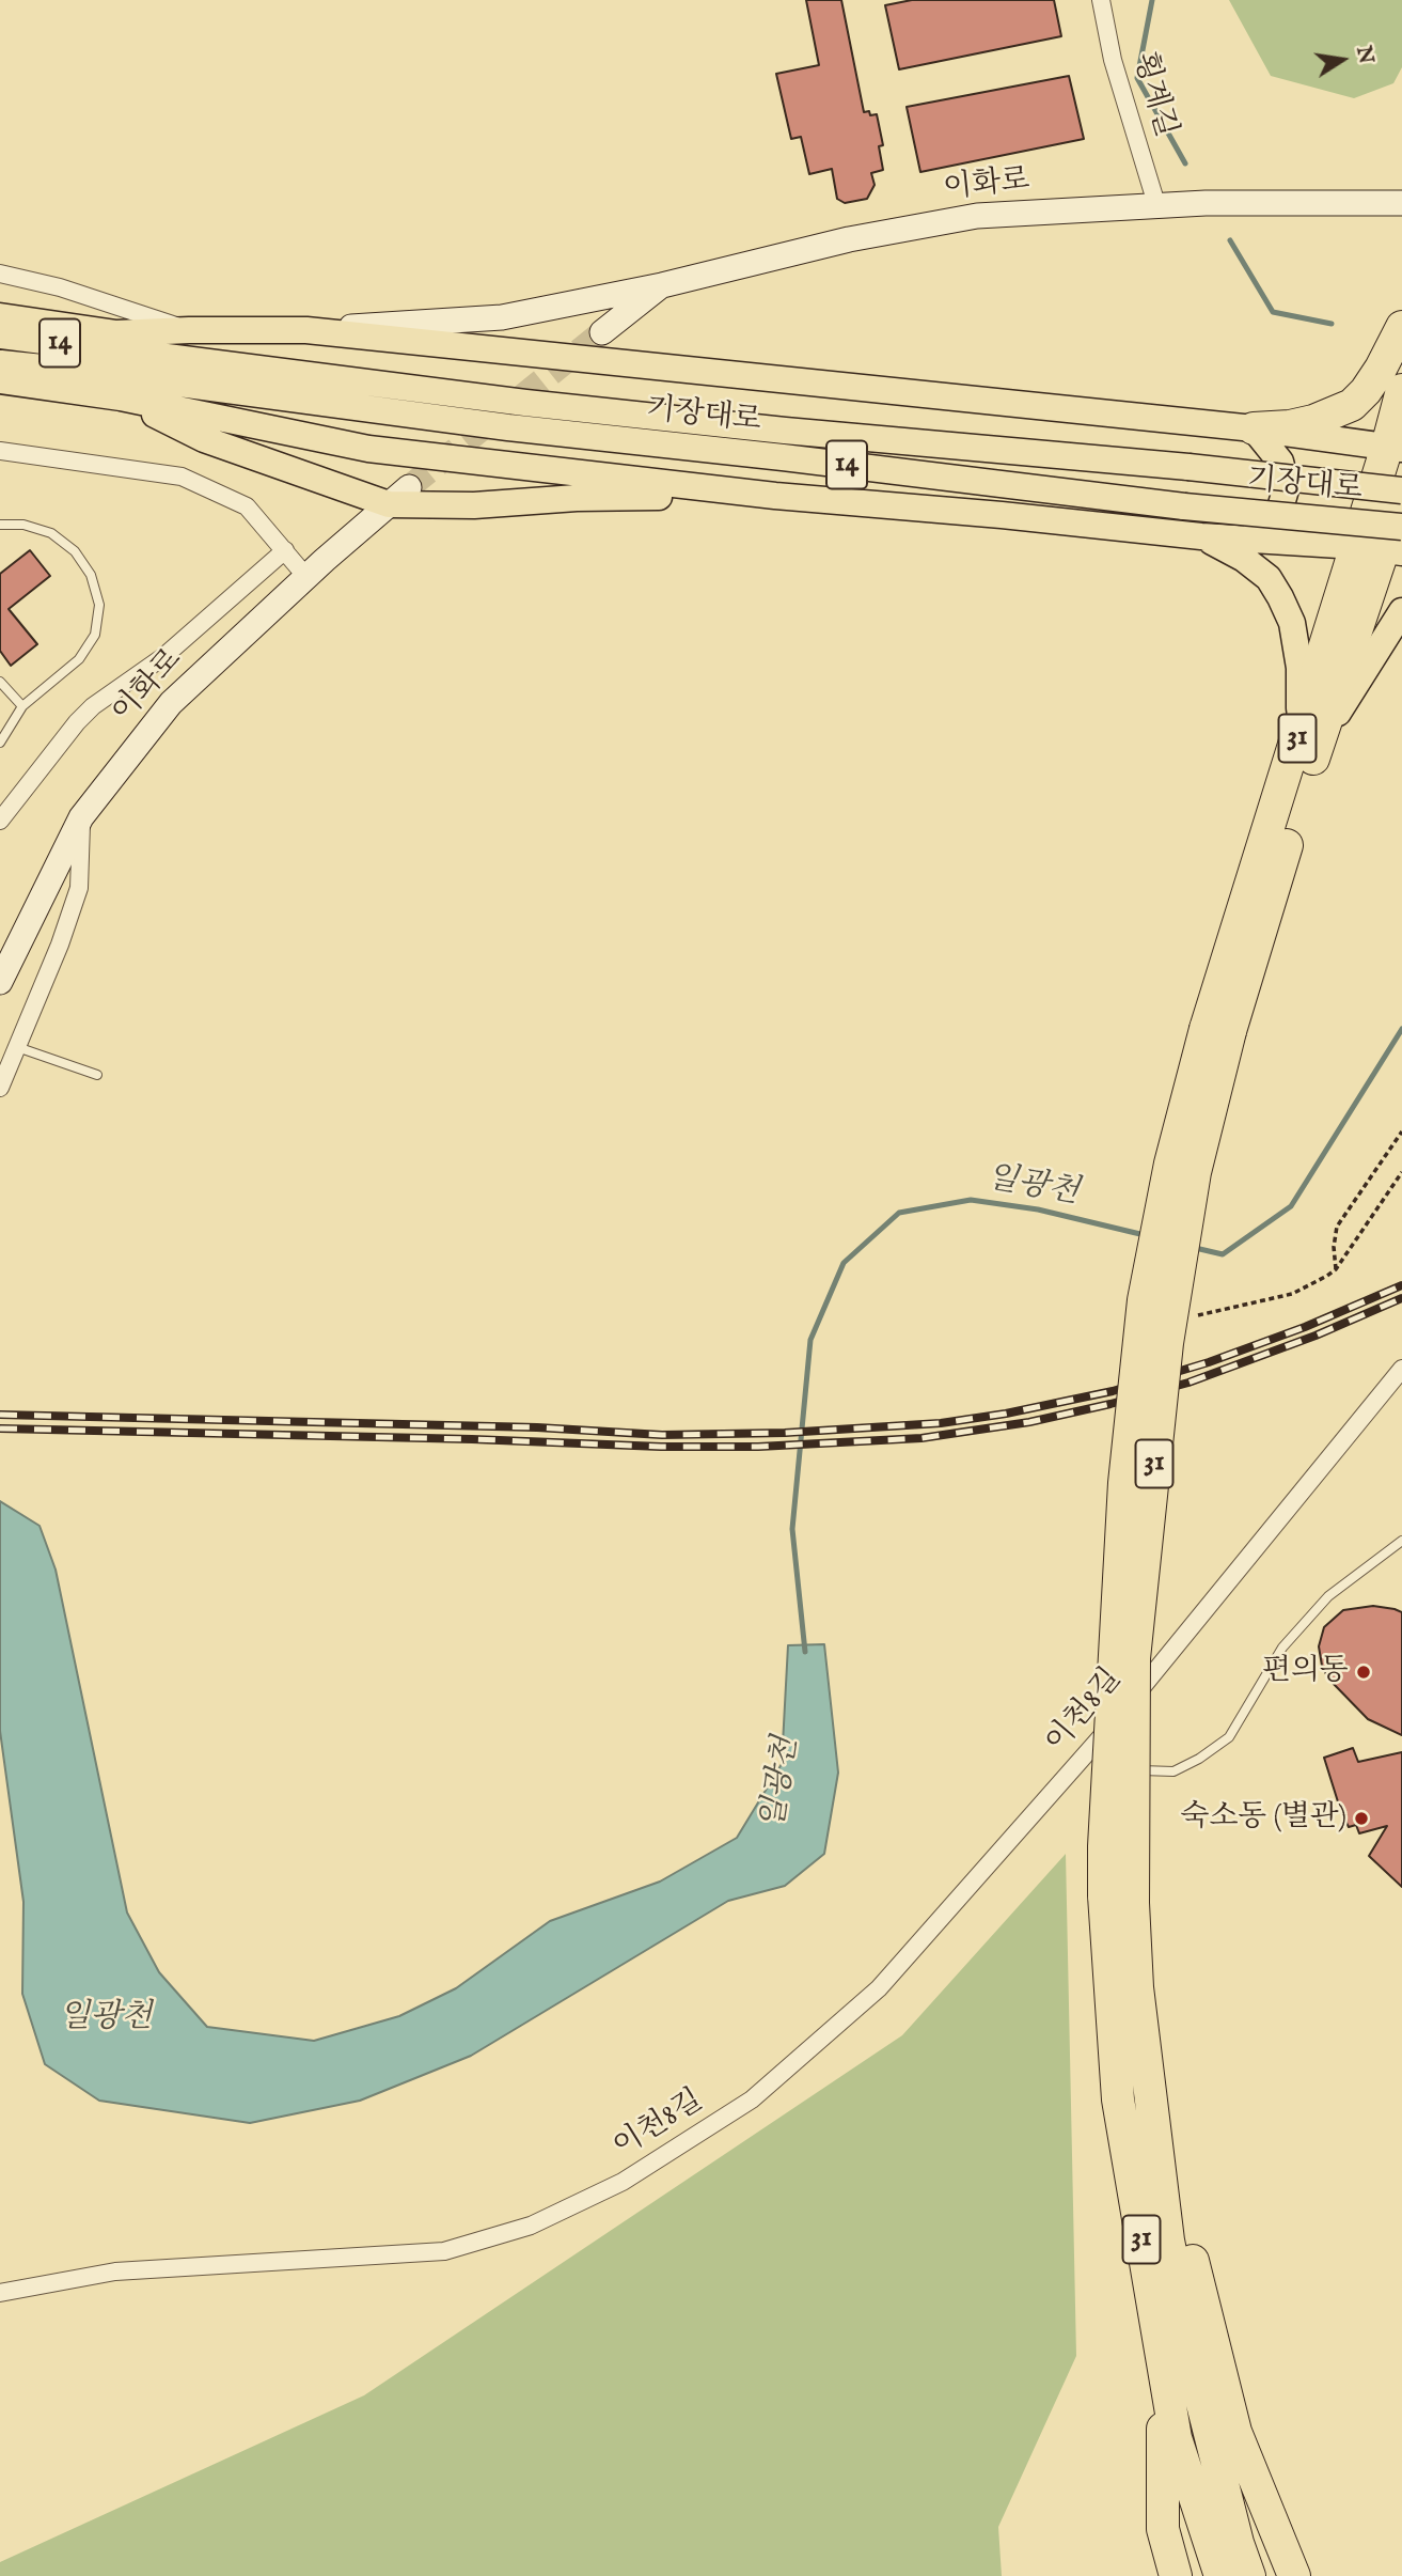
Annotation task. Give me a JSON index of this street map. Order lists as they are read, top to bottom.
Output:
{
  "streets": {
    "highway": ["31"],
    "main road": ["이화로", "14", "기장대로"],
    "street": ["횡계길", "이천8길"]
  },
  "crossings": [
    ["횡계길", "이화로"],
    ["기장대로", "31"]
  ],
  "water": ["일광천"],
  "places": ["편의동", "숙소동 (별관)"],
  "north": "right"
}
